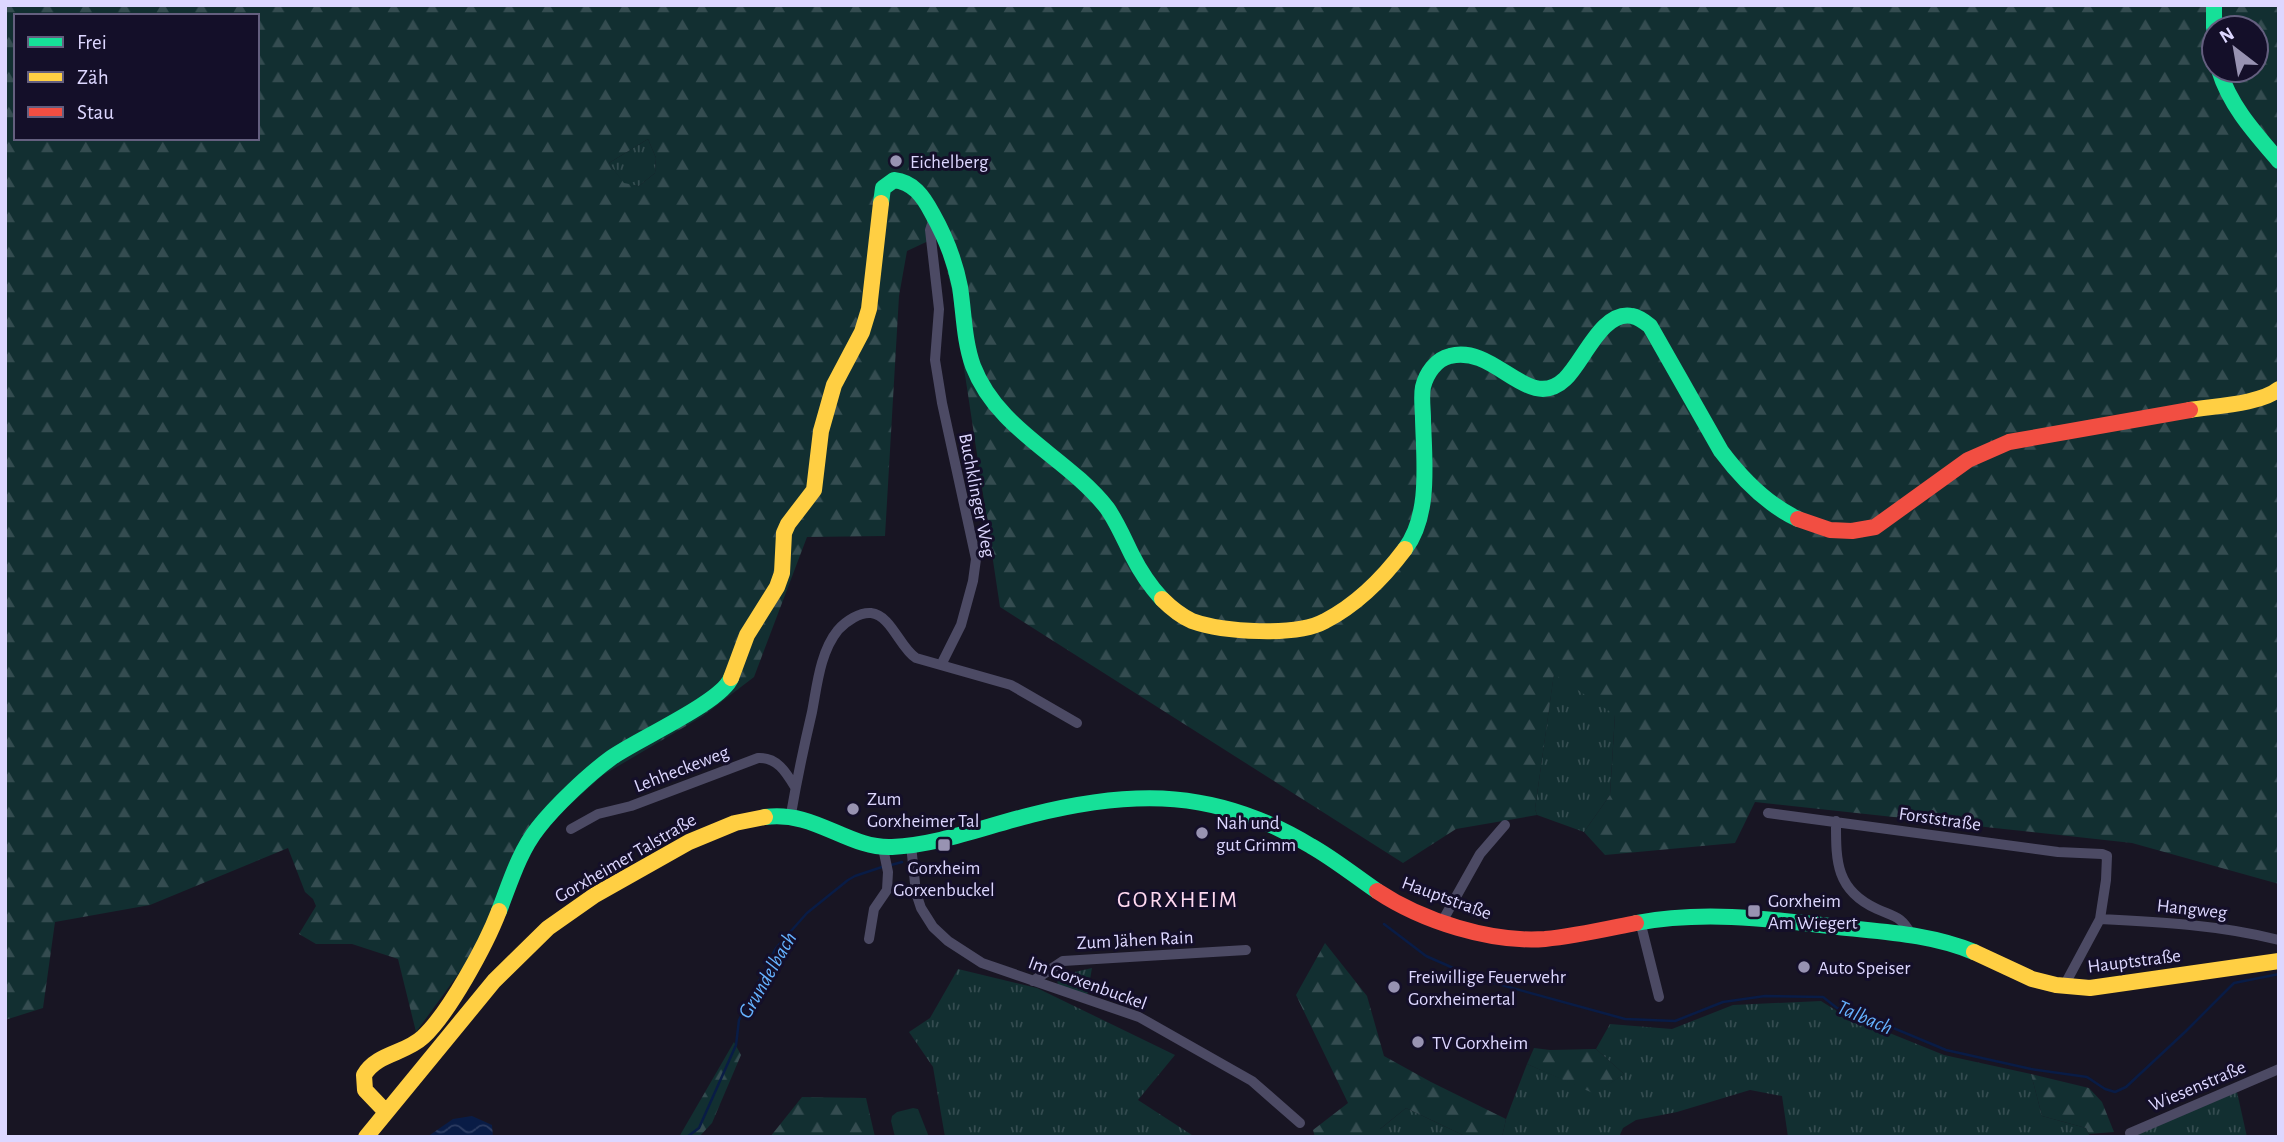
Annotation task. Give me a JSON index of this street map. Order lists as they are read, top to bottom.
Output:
{
  "streets": {
    "street": [
      "Buchklinger Weg",
      "Lehheckeweg",
      "Forststraße",
      "Gorxheimer Talstraße",
      "Hauptstraße",
      "Hangweg",
      "Zum Jähen Rain",
      "Im Gorxenbuckel",
      "Wiesenstraße"
    ]
  },
  "crossings": [
    ["Forststraße", "Hangweg"],
    ["Gorxheimer Talstraße", "Hauptstraße"],
    ["Hauptstraße", "Im Gorxenbuckel"],
    ["Zum Jähen Rain", "Im Gorxenbuckel"]
  ],
  "districts": ["GORXHEIM"],
  "water": ["Grundelbach", "Talbach"],
  "places": {
    "other": [
      "Eichelberg",
      "Zum Gorxheimer Tal",
      "Nah und gut Grimm",
      "Auto Speiser",
      "Freiwillige Feuerwehr Gorxheimertal",
      "TV Gorxheim"
    ],
    "transit": ["Gorxheim Gorxenbuckel", "Gorxheim Am Wiegert"]
  },
  "legend": ["Frei", "Zäh", "Stau"],
  "north": "top left"
}
